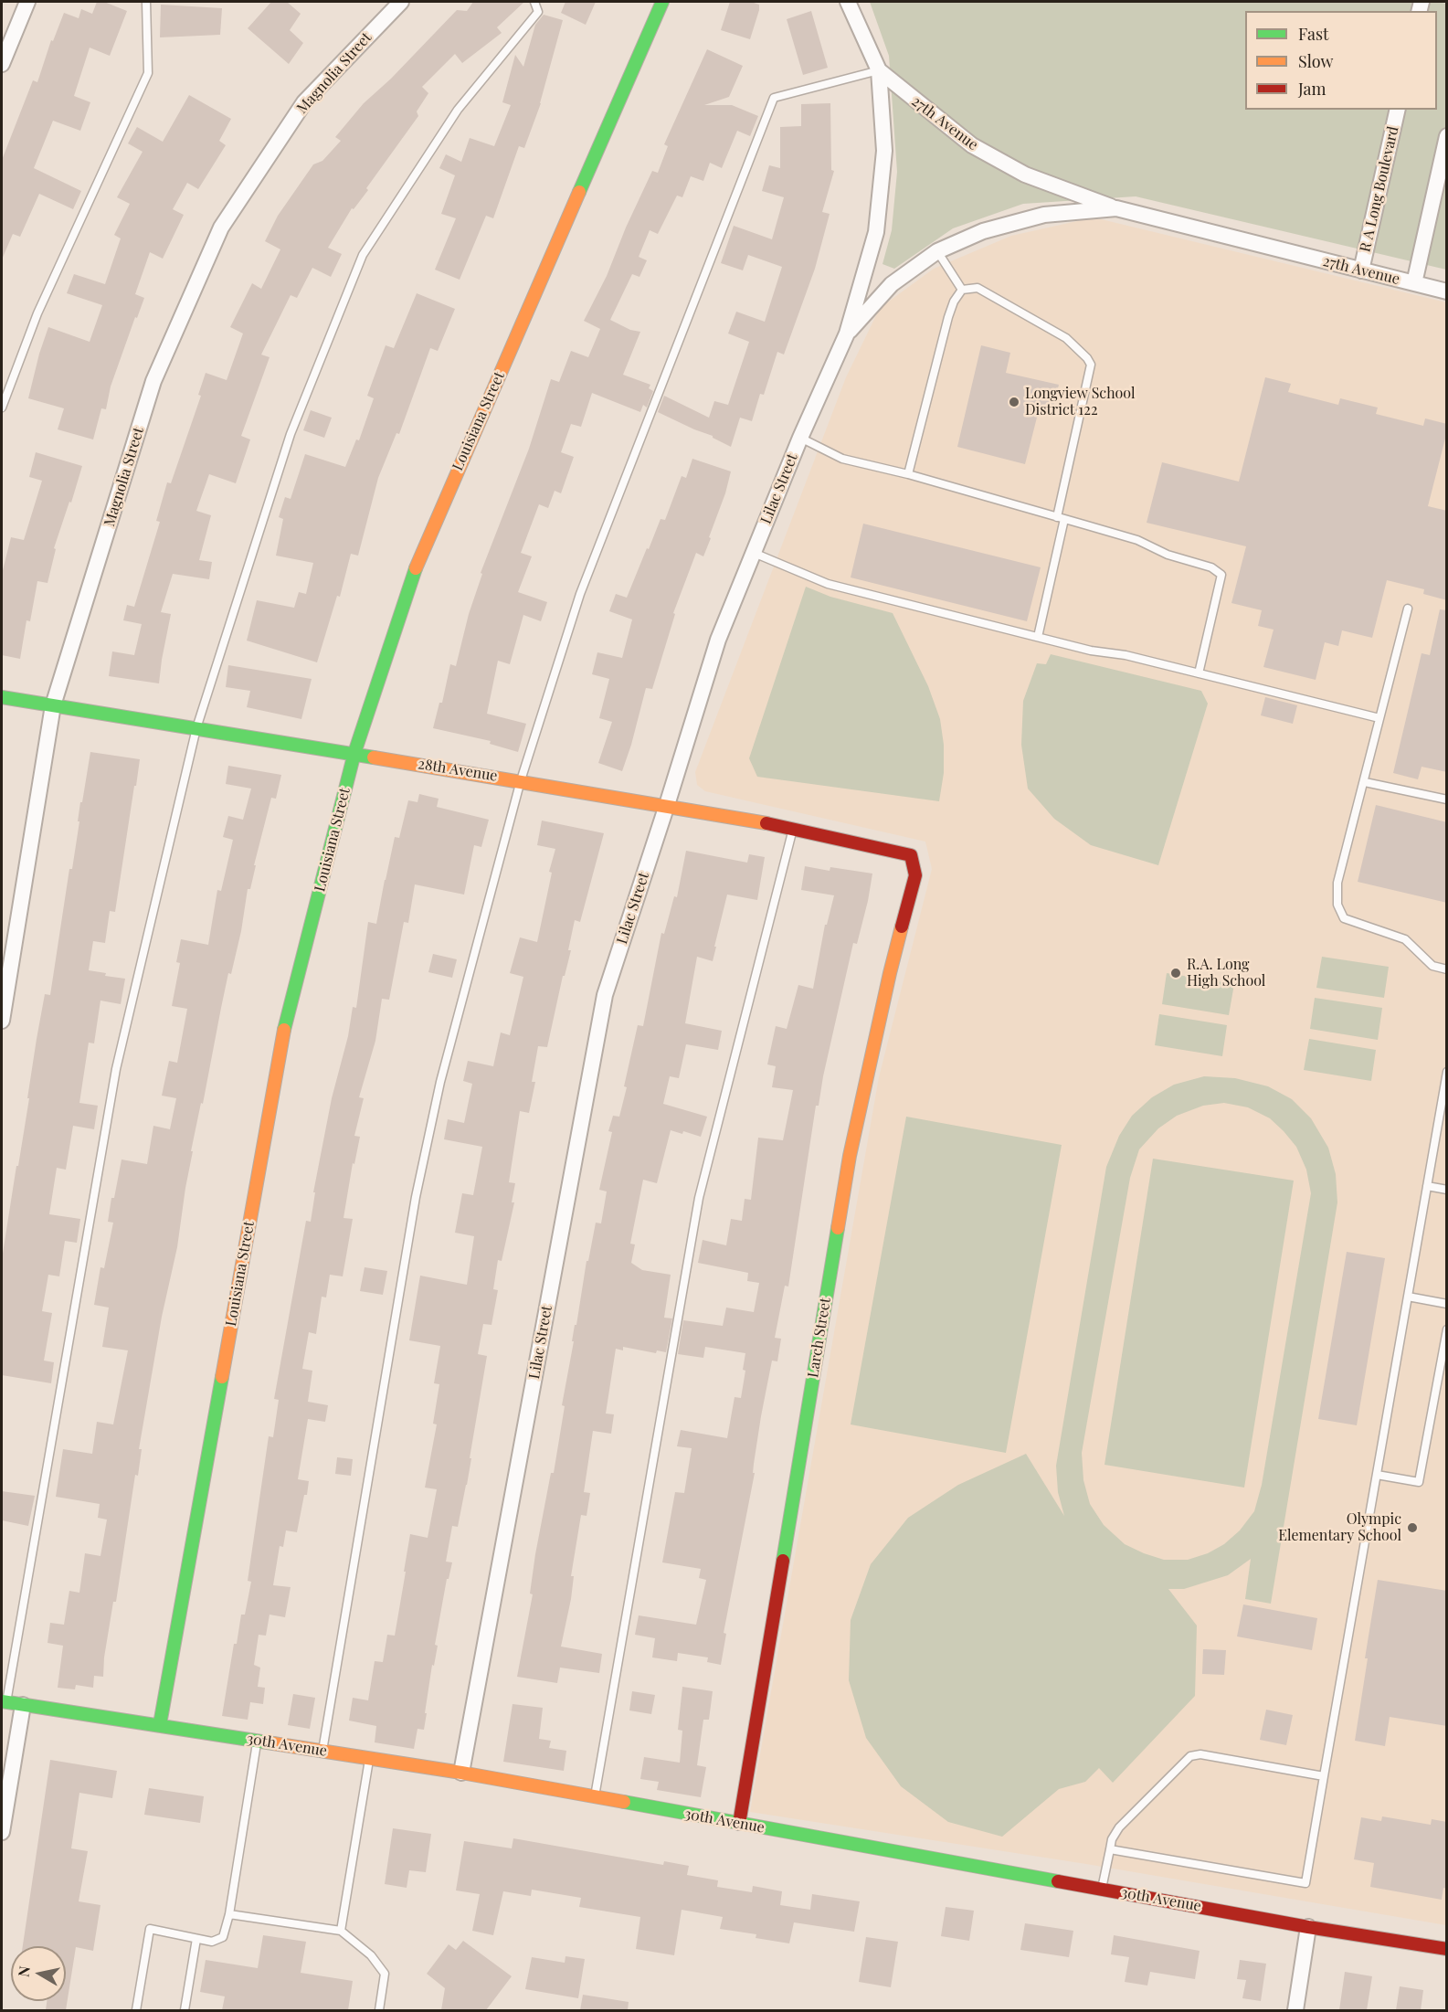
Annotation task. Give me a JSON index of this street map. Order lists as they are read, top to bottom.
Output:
{
  "streets": {
    "street": [
      "Magnolia Street",
      "27th Avenue",
      "R A Long Boulevard",
      "Louisiana Street",
      "Lilac Street",
      "28th Avenue",
      "Larch Street",
      "30th Avenue"
    ]
  },
  "crossings": [
    ["Magnolia Street", "28th Avenue"],
    ["27th Avenue", "R A Long Boulevard"],
    ["27th Avenue", "Lilac Street"],
    ["Louisiana Street", "28th Avenue"],
    ["Louisiana Street", "30th Avenue"],
    ["Lilac Street", "28th Avenue"],
    ["Lilac Street", "30th Avenue"],
    ["28th Avenue", "Larch Street"],
    ["Larch Street", "30th Avenue"]
  ],
  "places": ["Longview School District 122", "R.A. Long High School", "Olympic Elementary School"],
  "legend": ["Fast", "Slow", "Jam"],
  "north": "left"
}
